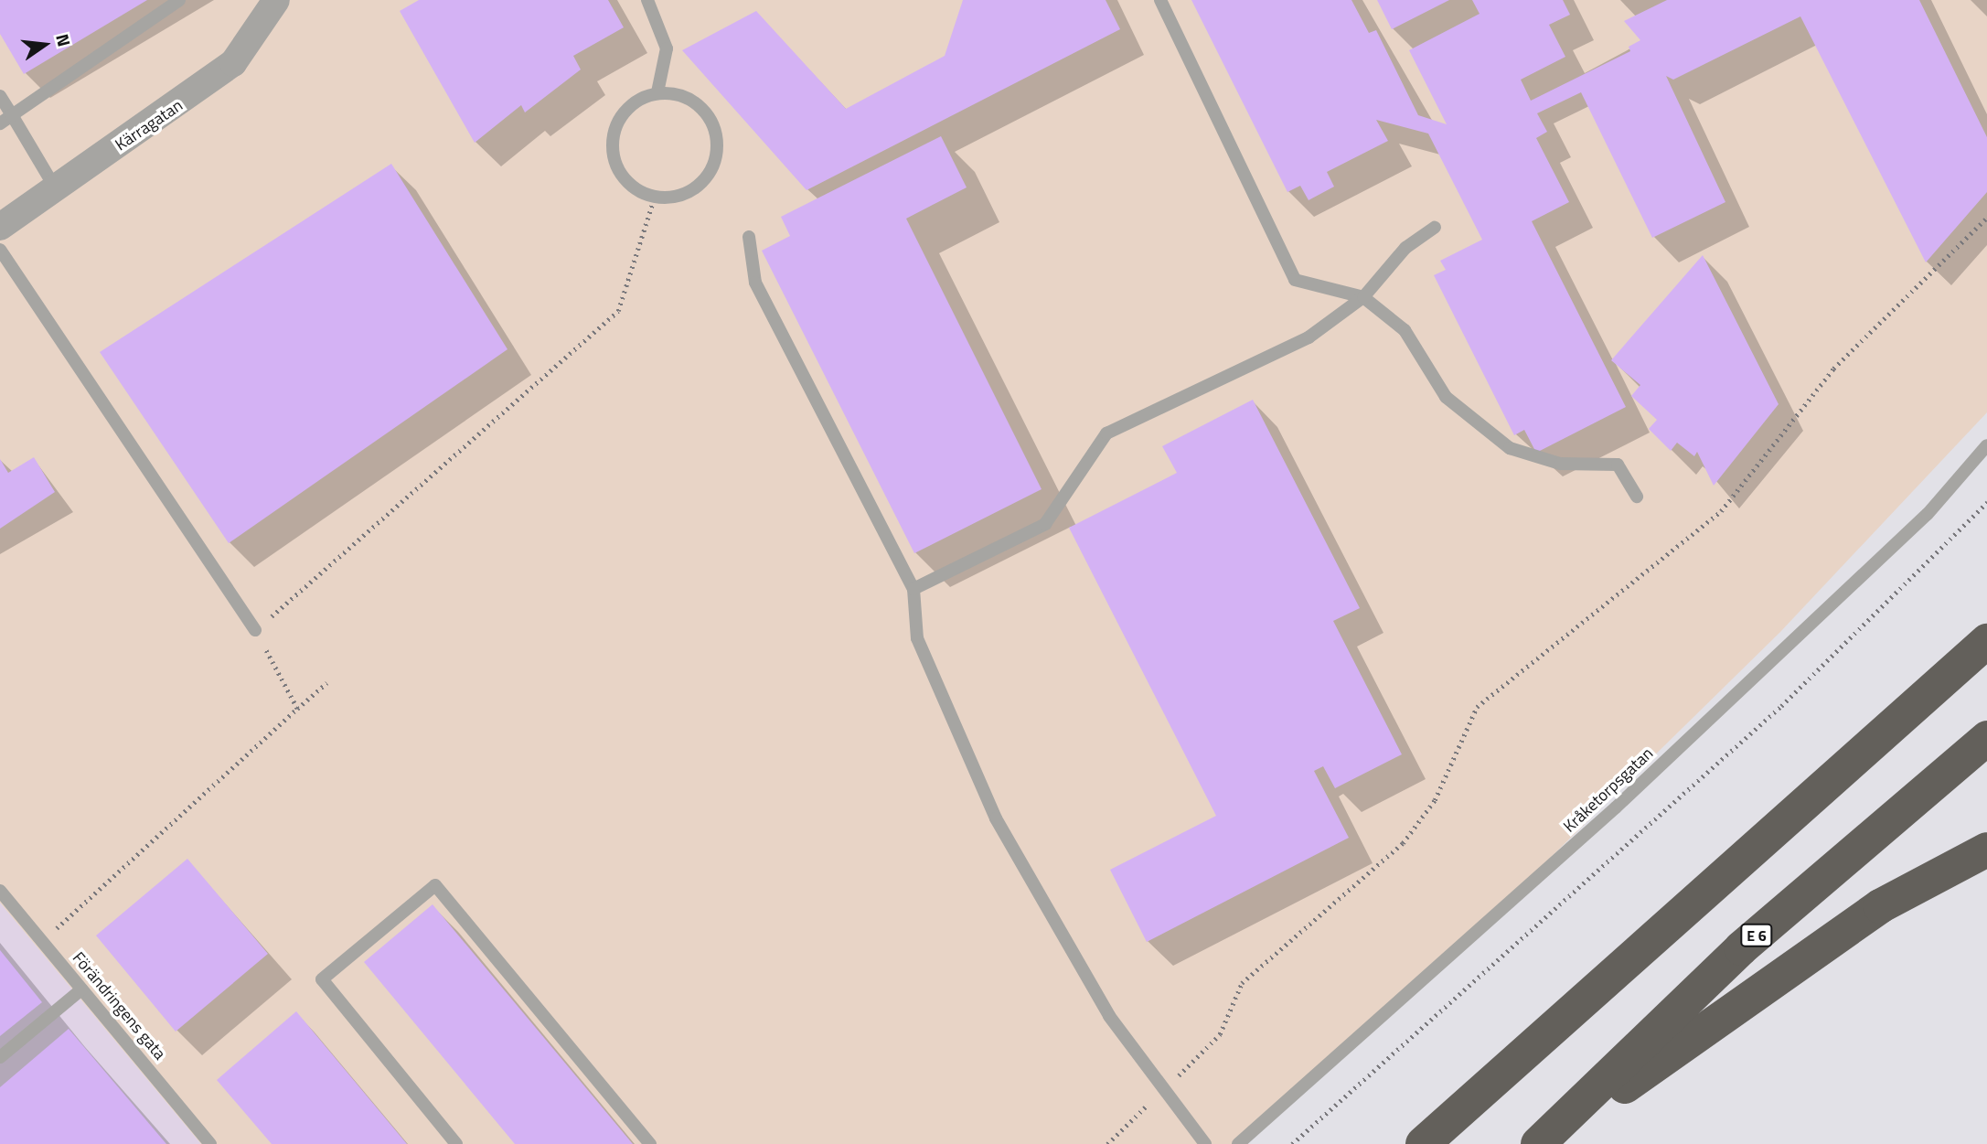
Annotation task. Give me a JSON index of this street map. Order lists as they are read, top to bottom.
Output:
{
  "streets": {
    "highway": ["E 6"],
    "street": ["Kärragatan"],
    "lane": ["Kråketorpsgatan", "Förändringens gata"]
  },
  "north": "right"
}
